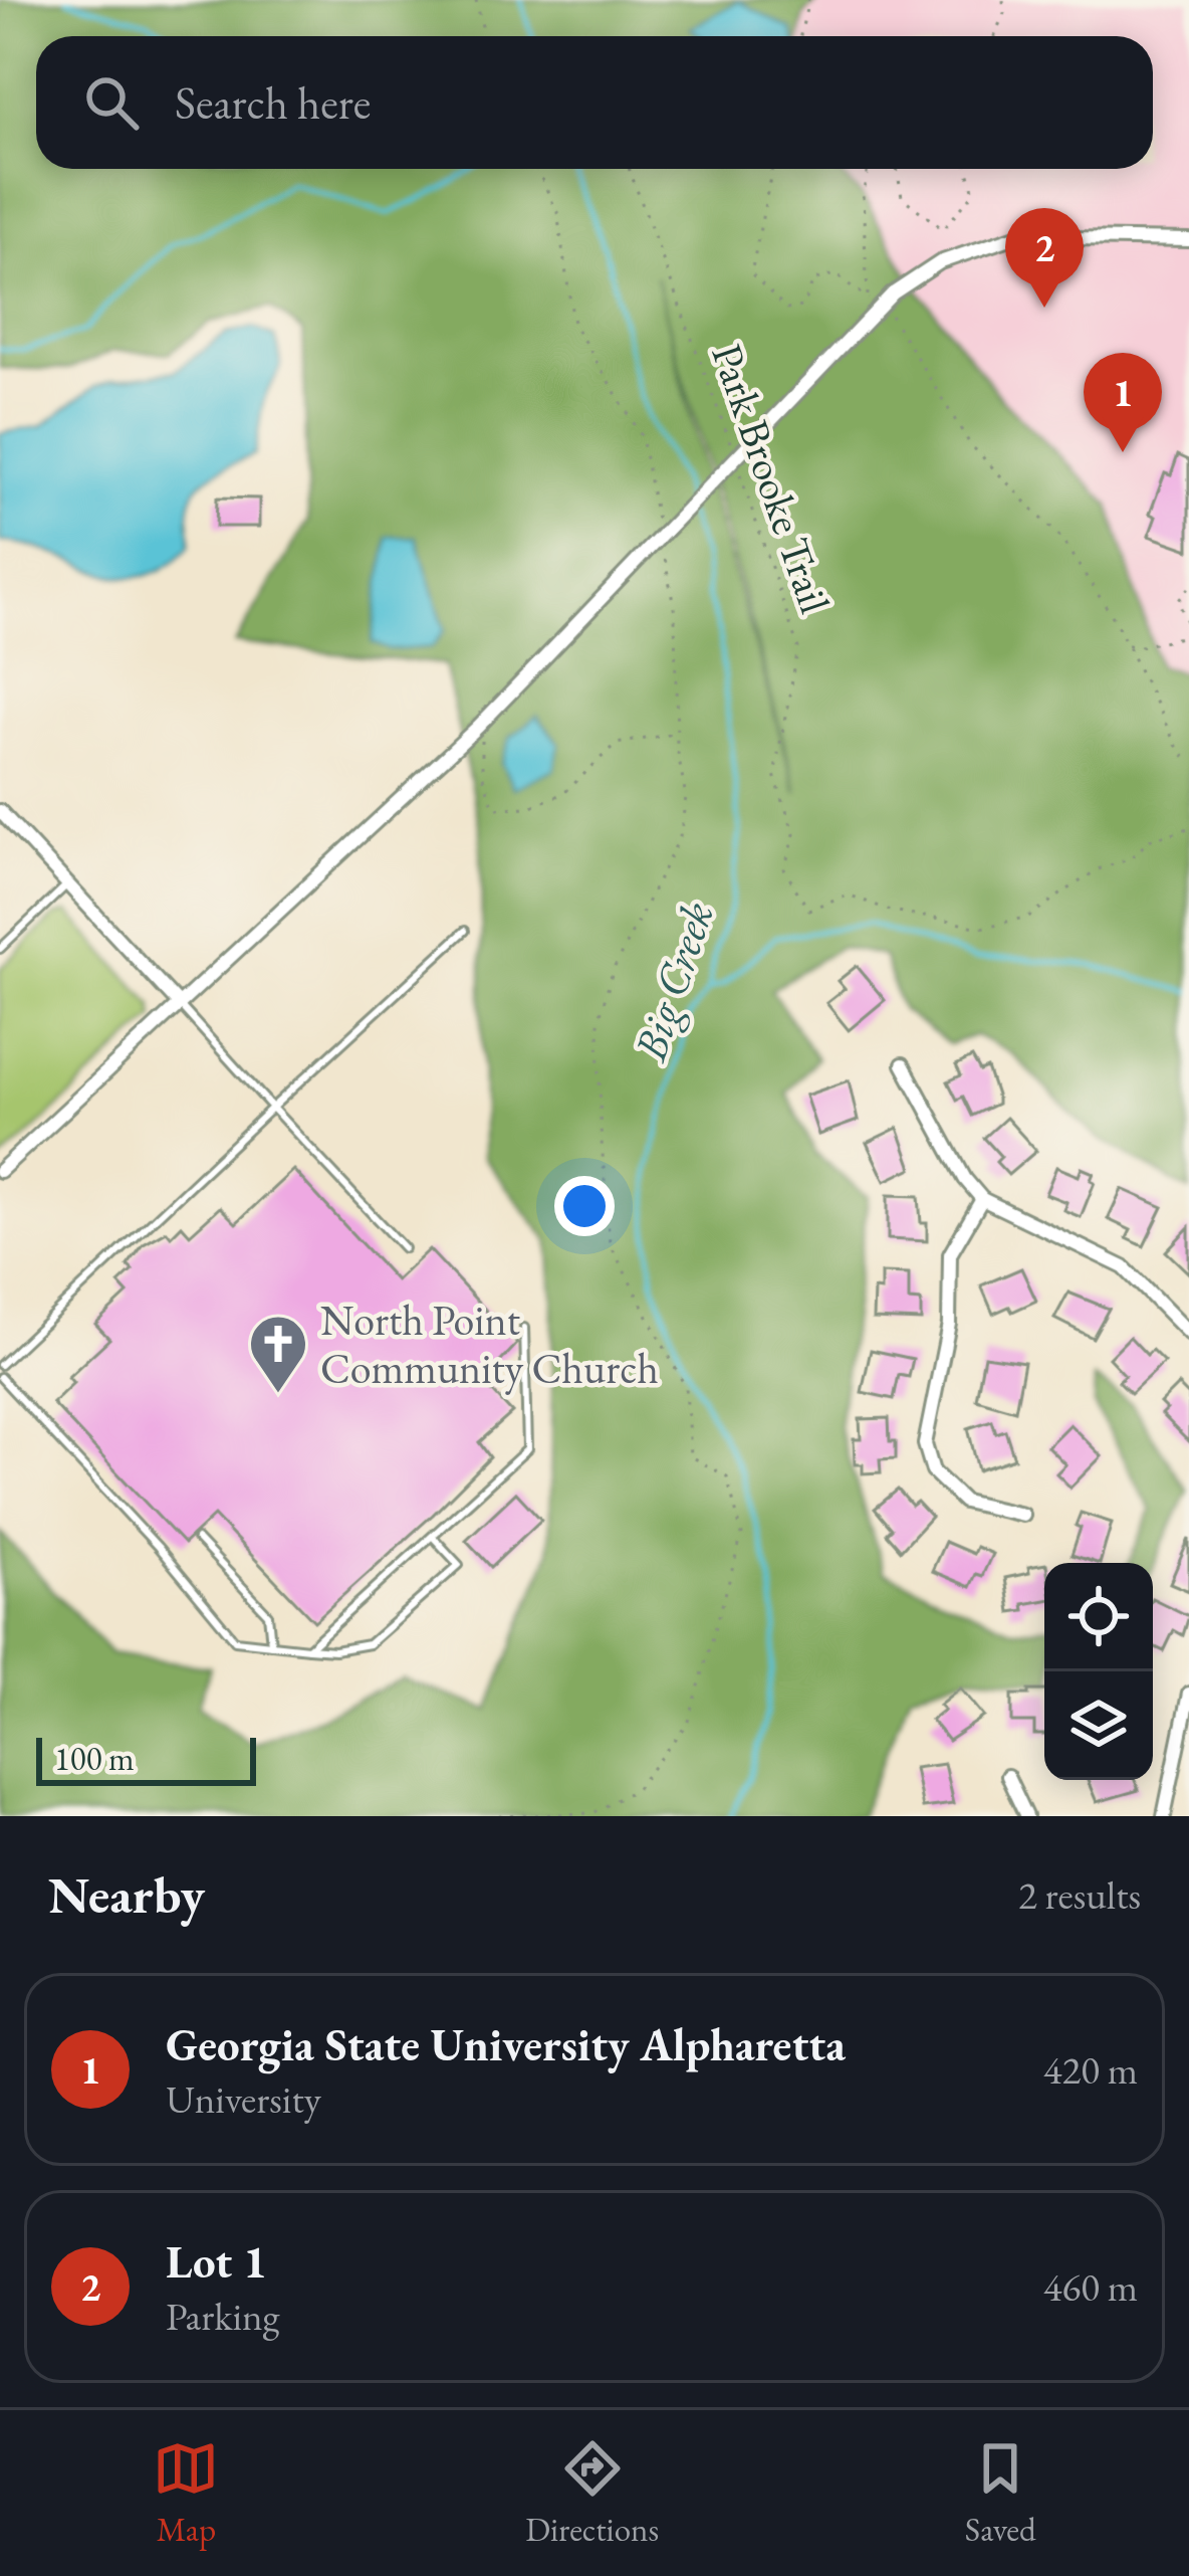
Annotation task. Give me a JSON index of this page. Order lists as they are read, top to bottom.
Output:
{
  "streets": {
    "path": ["Park Brooke Trail"]
  },
  "water": ["Big Creek"],
  "places": {
    "church": ["North Point Community Church"]
  },
  "scale_bar": "100 m",
  "page": {
    "search": "Search here",
    "pins": ["2", "1"],
    "scale": "100 m",
    "heading": ["Nearby", "2 results"],
    "list": [
      {
        "mark": "1",
        "name": "Georgia State University Alpharetta",
        "note": "University",
        "value": "420 m"
      },
      {
        "mark": "2",
        "name": "Lot 1",
        "note": "Parking",
        "value": "460 m"
      }
    ],
    "nav": ["Map", "Directions", "Saved"]
  }
}
